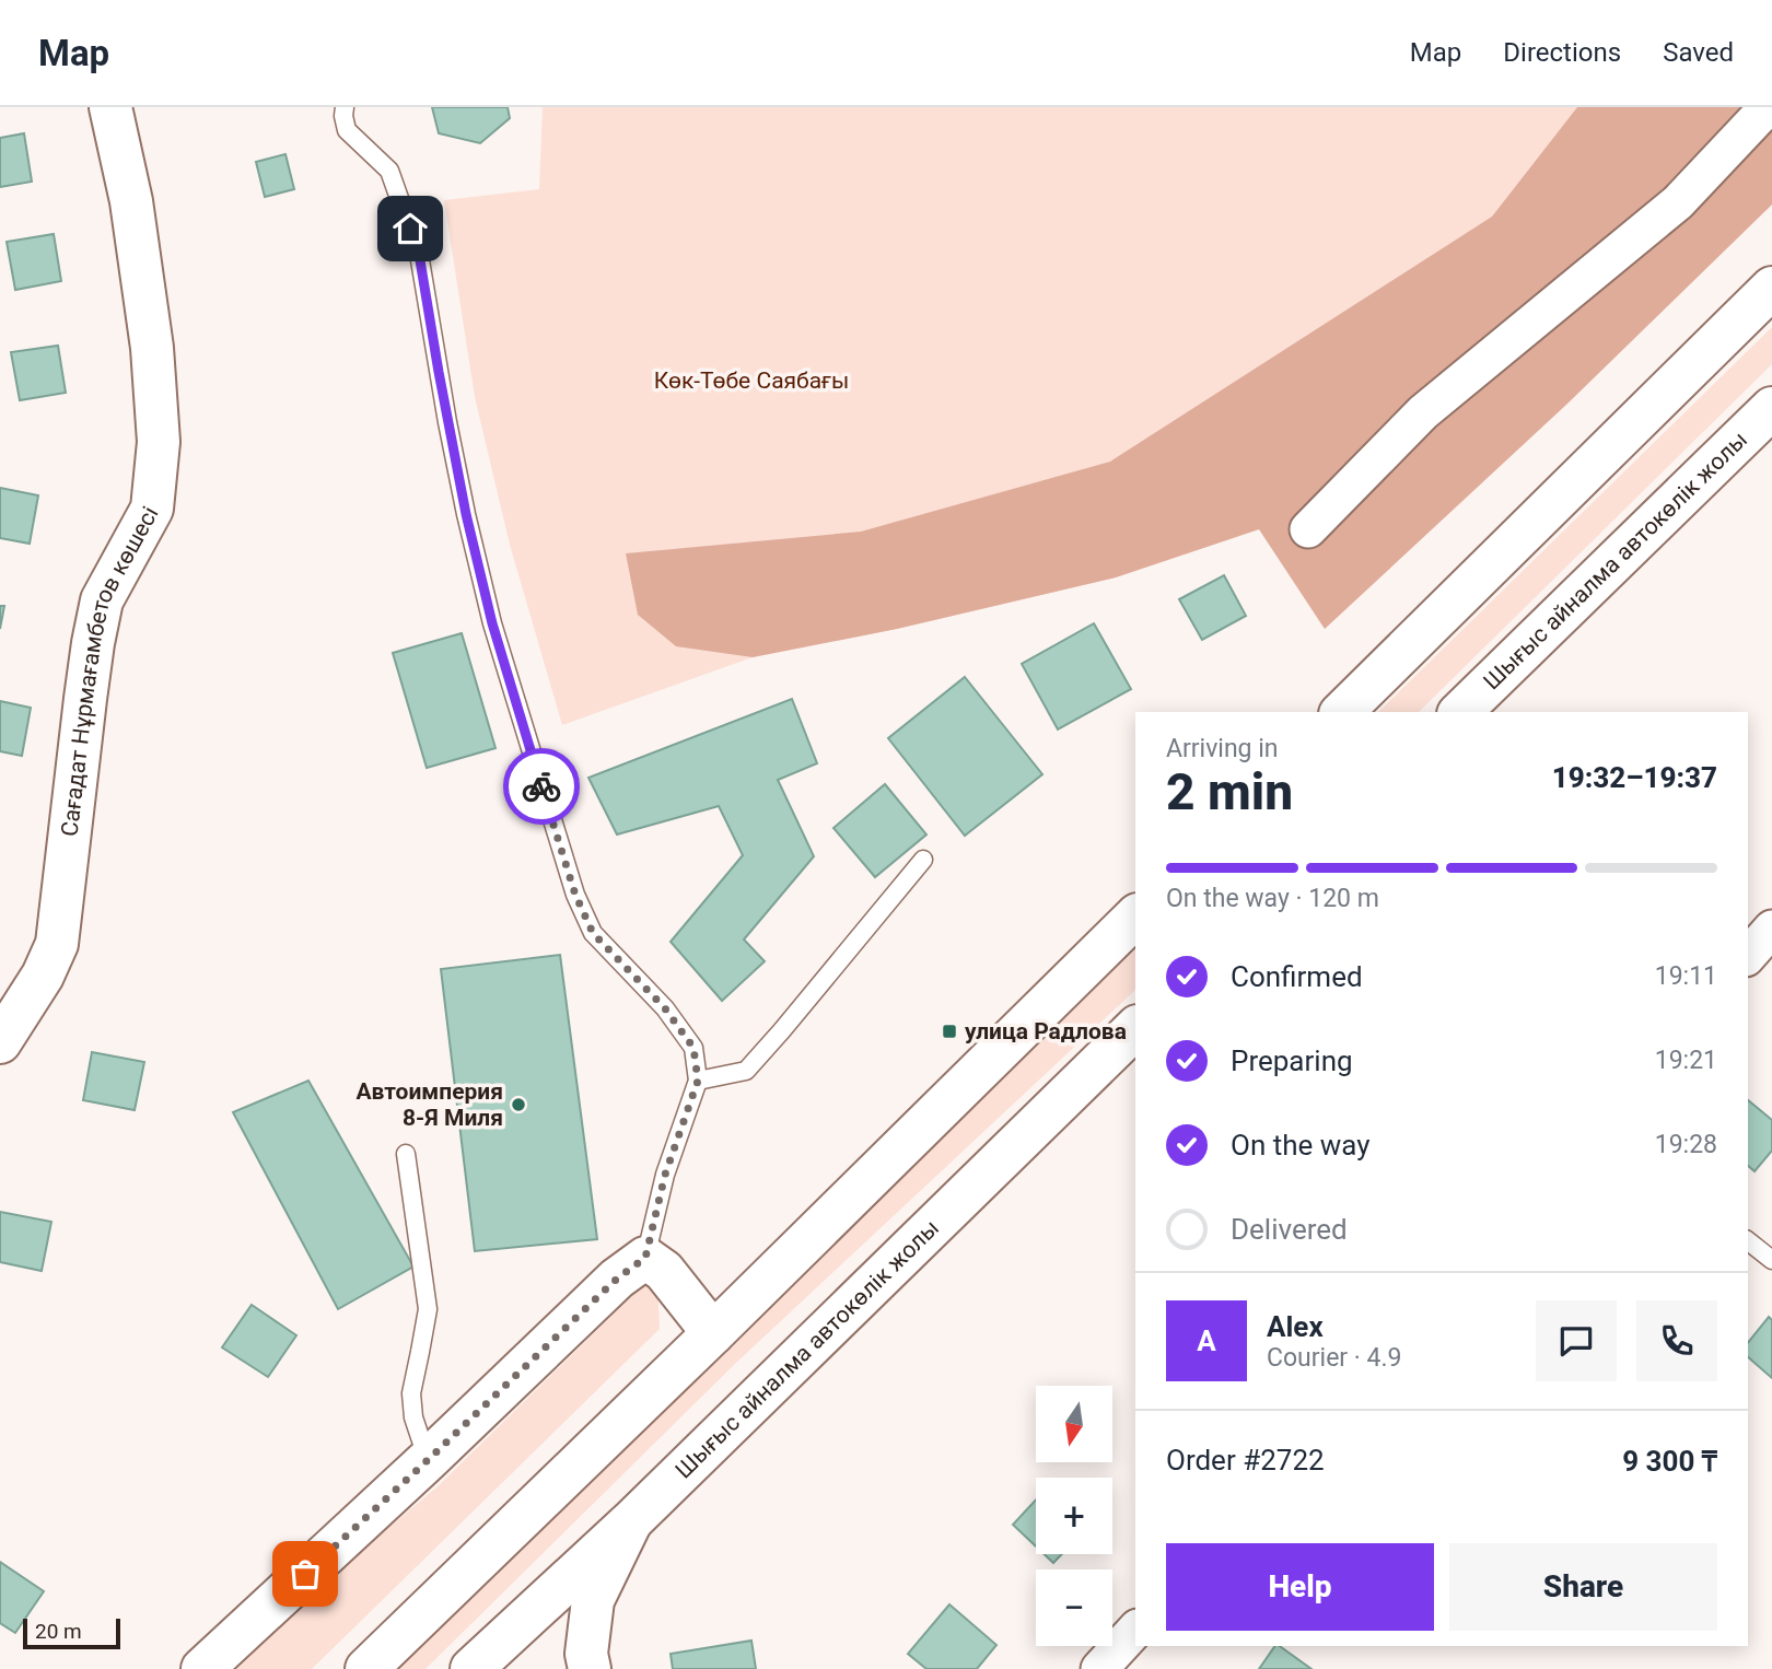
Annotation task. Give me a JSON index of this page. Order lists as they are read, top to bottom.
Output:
{
  "streets": {
    "main road": ["Шығыс айналма автокөлік жолы", "Сағадат Нұрмағамбетов көшесі"]
  },
  "parks": ["Көк-Төбе Саябағы"],
  "places": {
    "transit": ["улица Радлова"],
    "other": ["Автоимперия 8-Я Миля"]
  },
  "scale_bar": "20 m",
  "north": "bottom",
  "page": {
    "header": "Map",
    "nav": ["Map", "Directions", "Saved"],
    "heading": ["2 min", "Arriving in", "19:32–19:37"],
    "panel": [
      "Alex",
      "Courier · 4.9",
      "Order #2722",
      "9 300 ₸"
    ],
    "bar": "On the way · 120 m",
    "list": [
      ["Confirmed", "19:11"],
      ["Preparing", "19:21"],
      ["On the way", "19:28"],
      "Delivered"
    ],
    "round": "A",
    "map_buttons": ["+", "−"],
    "buttons": ["Help", "Share"],
    "scale": "20 m"
  }
}
